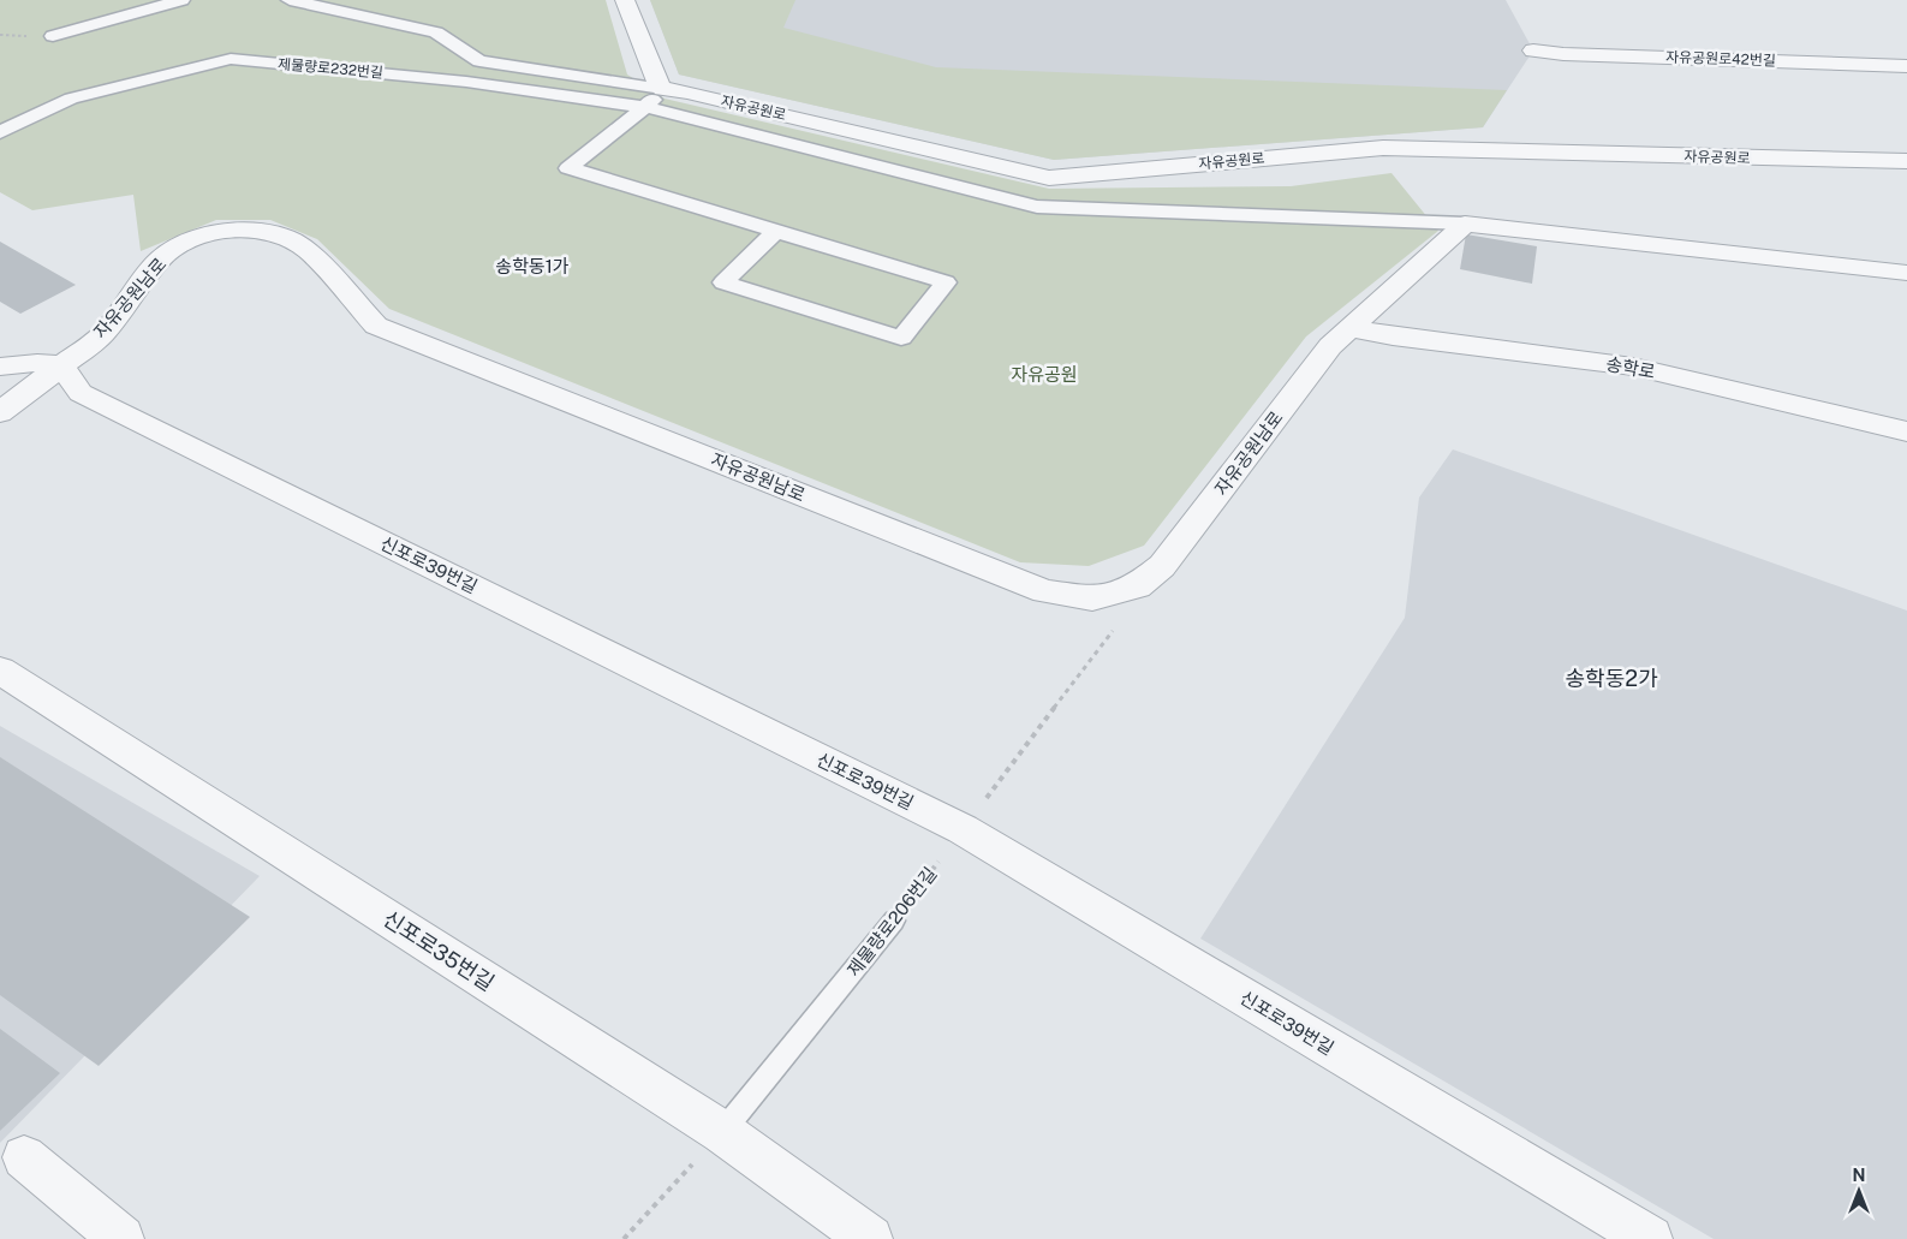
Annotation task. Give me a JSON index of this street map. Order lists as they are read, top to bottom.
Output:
{
  "streets": {
    "street": [
      "자유공원로42번길",
      "제물량로232번길",
      "자유공원로",
      "자유공원남로",
      "송학로",
      "신포로39번길",
      "신포로35번길"
    ],
    "lane": ["제물량로206번길"]
  },
  "crossings": [
    ["제물량로232번길", "자유공원남로"],
    ["자유공원남로", "송학로"],
    ["자유공원남로", "신포로39번길"],
    ["자유공원남로", "제물량로206번길"],
    ["신포로39번길", "제물량로206번길"],
    ["제물량로206번길", "신포로35번길"]
  ],
  "districts": ["송학동1가", "송학동2가"],
  "parks": ["자유공원"],
  "north": "top"
}
